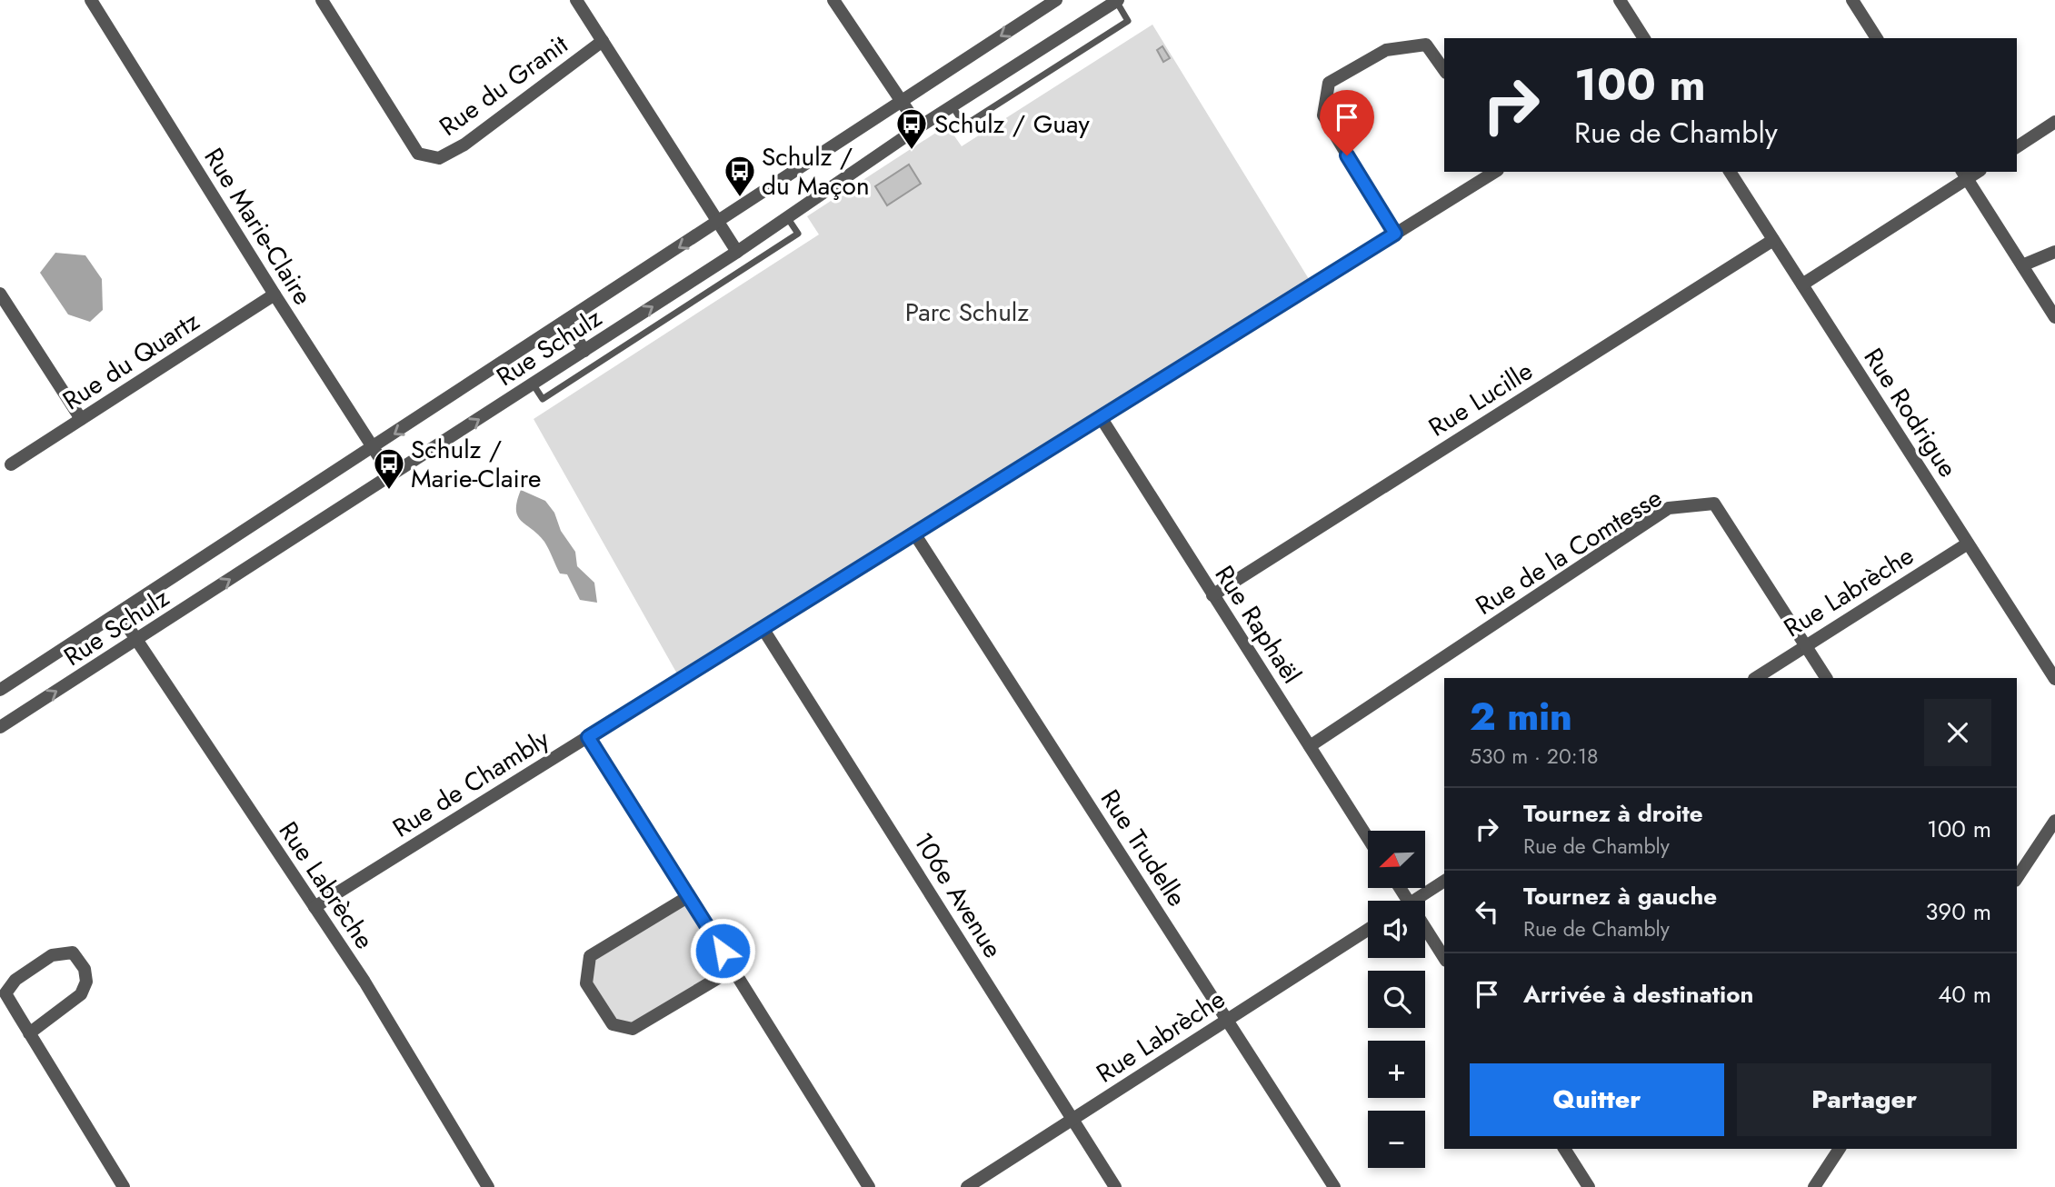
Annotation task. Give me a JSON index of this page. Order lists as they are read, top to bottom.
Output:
{
  "streets": {
    "street": [
      "Rue du Granit",
      "Rue Marie-Claire",
      "Rue Schulz",
      "Rue du Quartz",
      "Rue Lucille",
      "Rue Rodrigue",
      "Rue de la Comtesse",
      "Rue Labrèche",
      "Rue Raphaël",
      "Rue de Chambly",
      "Rue Trudelle",
      "106e Avenue"
    ]
  },
  "crossings": [
    ["Rue Marie-Claire", "Rue Schulz"],
    ["Rue Marie-Claire", "Rue du Quartz"],
    ["Rue Schulz", "Rue Labrèche"],
    ["Rue Lucille", "Rue Rodrigue"],
    ["Rue Lucille", "Rue Raphaël"],
    ["Rue Rodrigue", "Rue Labrèche"],
    ["Rue de la Comtesse", "Rue Labrèche"],
    ["Rue de la Comtesse", "Rue Raphaël"],
    ["Rue Labrèche", "Rue de Chambly"],
    ["Rue Labrèche", "Rue Trudelle"],
    ["Rue Labrèche", "106e Avenue"],
    ["Rue Raphaël", "Rue de Chambly"],
    ["Rue de Chambly", "Rue Trudelle"],
    ["Rue de Chambly", "106e Avenue"]
  ],
  "parks": ["Parc Schulz"],
  "places": {
    "bus stop": ["Schulz / Guay", "Schulz / du Maçon", "Schulz / Marie-Claire"]
  },
  "north": "bottom left",
  "page": {
    "turn": ["100 m", "Rue de Chambly"],
    "heading": ["2 min", "530 m · 20:18"],
    "list": [
      {
        "name": "Tournez à droite",
        "note": "Rue de Chambly",
        "value": "100 m"
      },
      {
        "name": "Tournez à gauche",
        "note": "Rue de Chambly",
        "value": "390 m"
      },
      {
        "name": "Arrivée à destination",
        "value": "40 m"
      }
    ],
    "map_buttons": ["+", "−"],
    "buttons": ["Quitter", "Partager"]
  }
}
